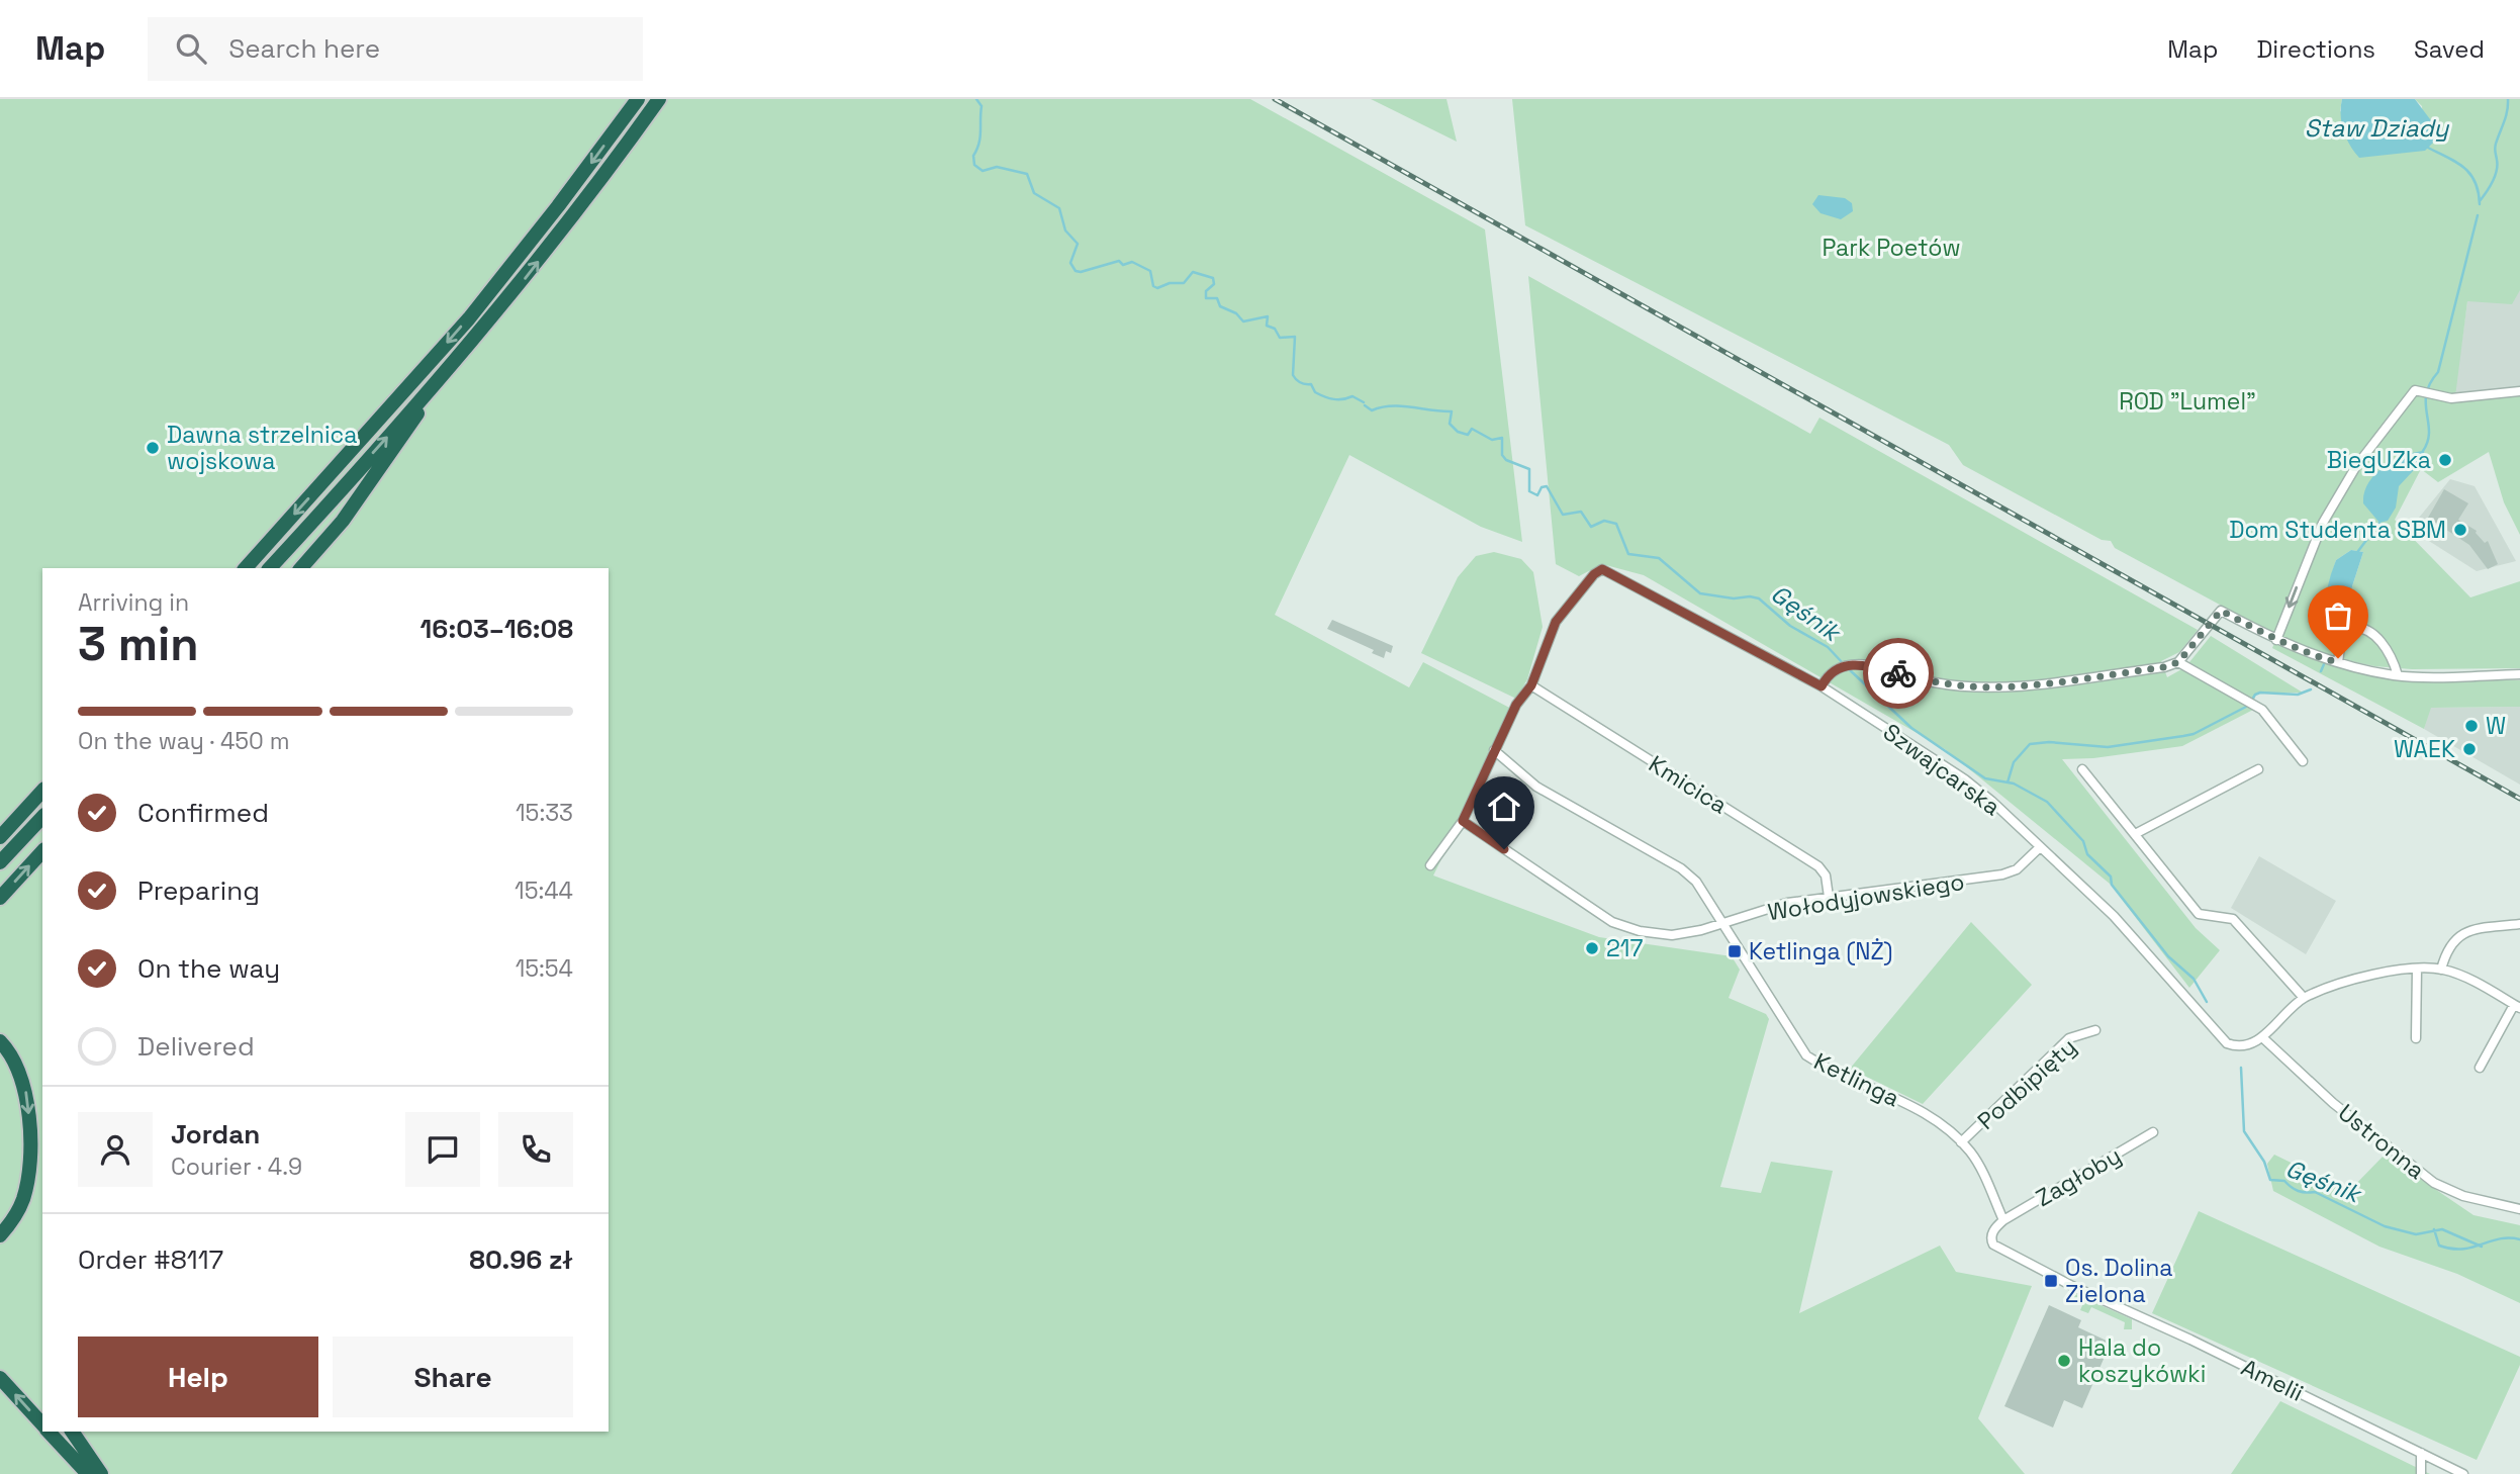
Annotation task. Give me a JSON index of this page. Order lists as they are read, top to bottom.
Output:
{
  "streets": {
    "street": [
      "Szwajcarska",
      "Kmicica",
      "Wołodyjowskiego",
      "Ketlinga",
      "Podbipięty",
      "Ustronna",
      "Zagłoby",
      "Amelii"
    ]
  },
  "crossings": [
    ["Szwajcarska", "Kmicica"],
    ["Szwajcarska", "Wołodyjowskiego"],
    ["Szwajcarska", "Ketlinga"],
    ["Szwajcarska", "Ustronna"],
    ["Kmicica", "Wołodyjowskiego"],
    ["Wołodyjowskiego", "Ketlinga"],
    ["Ketlinga", "Podbipięty"],
    ["Ketlinga", "Zagłoby"],
    ["Ketlinga", "Amelii"],
    ["Zagłoby", "Amelii"]
  ],
  "water": ["Staw Dziady", "Gęśnik"],
  "parks": ["Park Poetów", "ROD \"Lumel\""],
  "places": {
    "other": [
      "Dawna strzelnica wojskowa",
      "BiegUZka",
      "Dom Studenta SBM",
      "W",
      "WAEK",
      "217",
      "Hala do koszykówki"
    ],
    "transit": ["Ketlinga (NŻ)", "Os. Dolina Zielona"]
  },
  "page": {
    "header": "Map",
    "search": "Search here",
    "nav": ["Map", "Directions", "Saved"],
    "heading": ["3 min", "Arriving in", "16:03–16:08"],
    "panel": [
      "Jordan",
      "Courier · 4.9",
      "Order #8117",
      "80.96 zł"
    ],
    "bar": "On the way · 450 m",
    "list": [
      ["Confirmed", "15:33"],
      ["Preparing", "15:44"],
      ["On the way", "15:54"],
      "Delivered"
    ],
    "buttons": ["Help", "Share"]
  }
}
